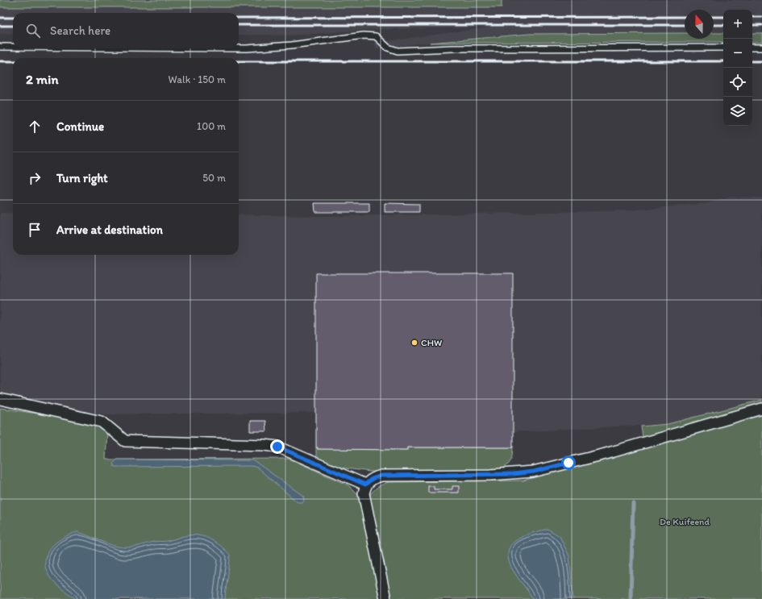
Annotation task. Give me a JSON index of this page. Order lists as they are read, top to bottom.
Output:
{
  "parks": ["De Kuifeend"],
  "places": ["CHW"],
  "north": "top",
  "page": {
    "map_buttons": ["+", "−"],
    "search": "Search here",
    "heading": ["2 min", "Walk · 150 m"],
    "list": [
      ["Continue", "100 m"],
      ["Turn right", "50 m"],
      "Arrive at destination"
    ]
  }
}
